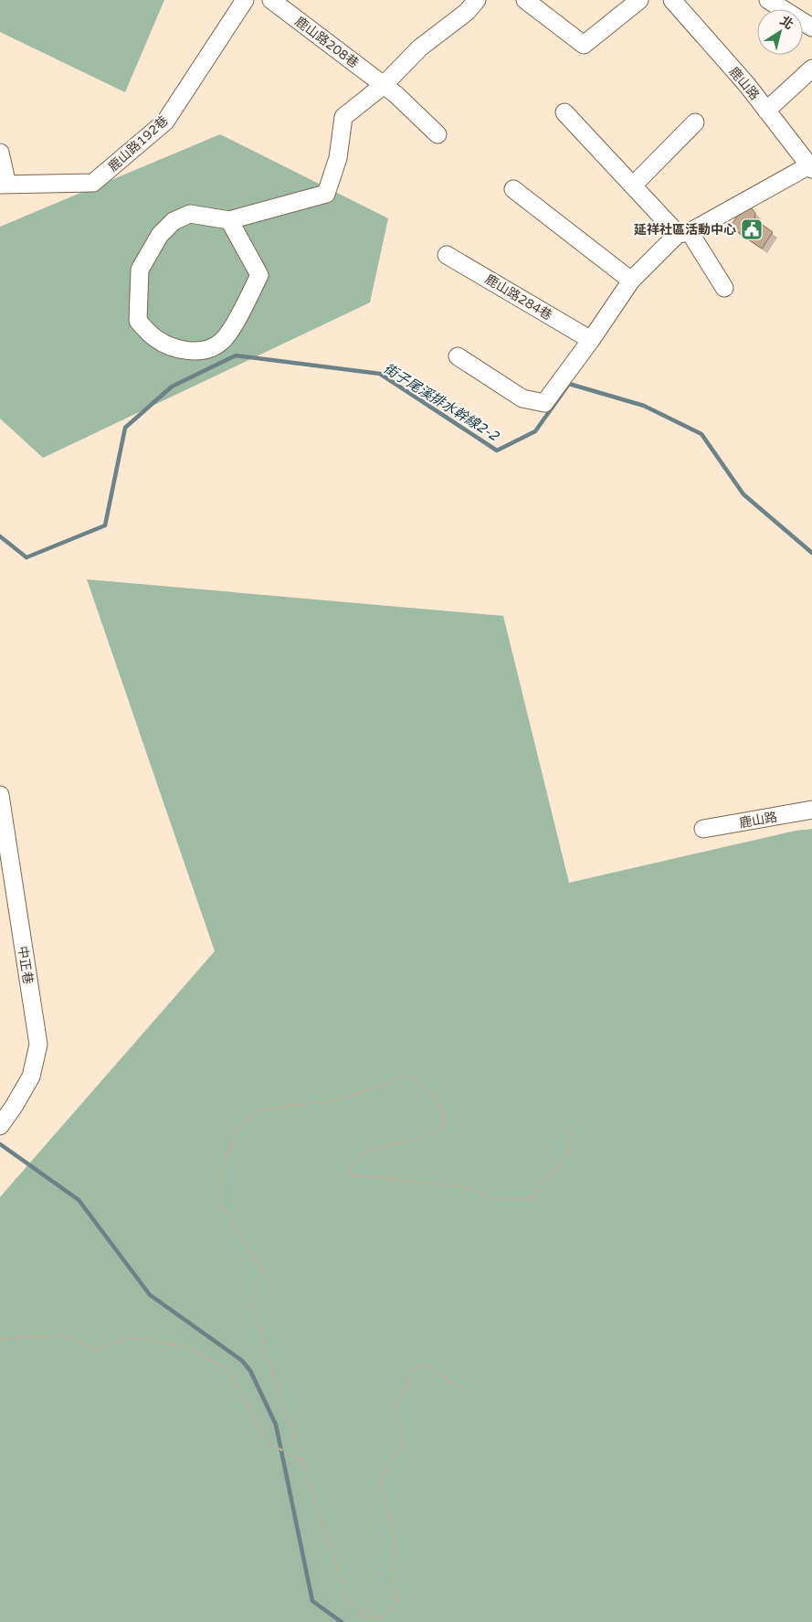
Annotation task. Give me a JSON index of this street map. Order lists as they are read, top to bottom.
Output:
{
  "streets": {
    "street": [
      "鹿山路208巷",
      "鹿山路",
      "鹿山路192巷",
      "鹿山路284巷",
      "中正巷"
    ]
  },
  "water": ["街子尾溪排水幹線2-2"],
  "places": {
    "public building": ["延祥社區活動中心"]
  },
  "north": "top right"
}
